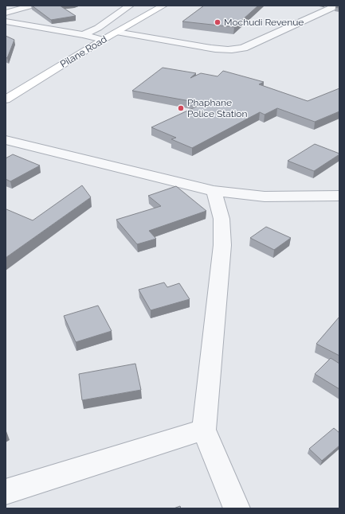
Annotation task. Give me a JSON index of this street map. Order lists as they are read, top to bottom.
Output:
{
  "streets": {
    "main road": ["Pilane Road"]
  },
  "places": ["Mochudi Revenue", "Phaphane Police Station"]
}
